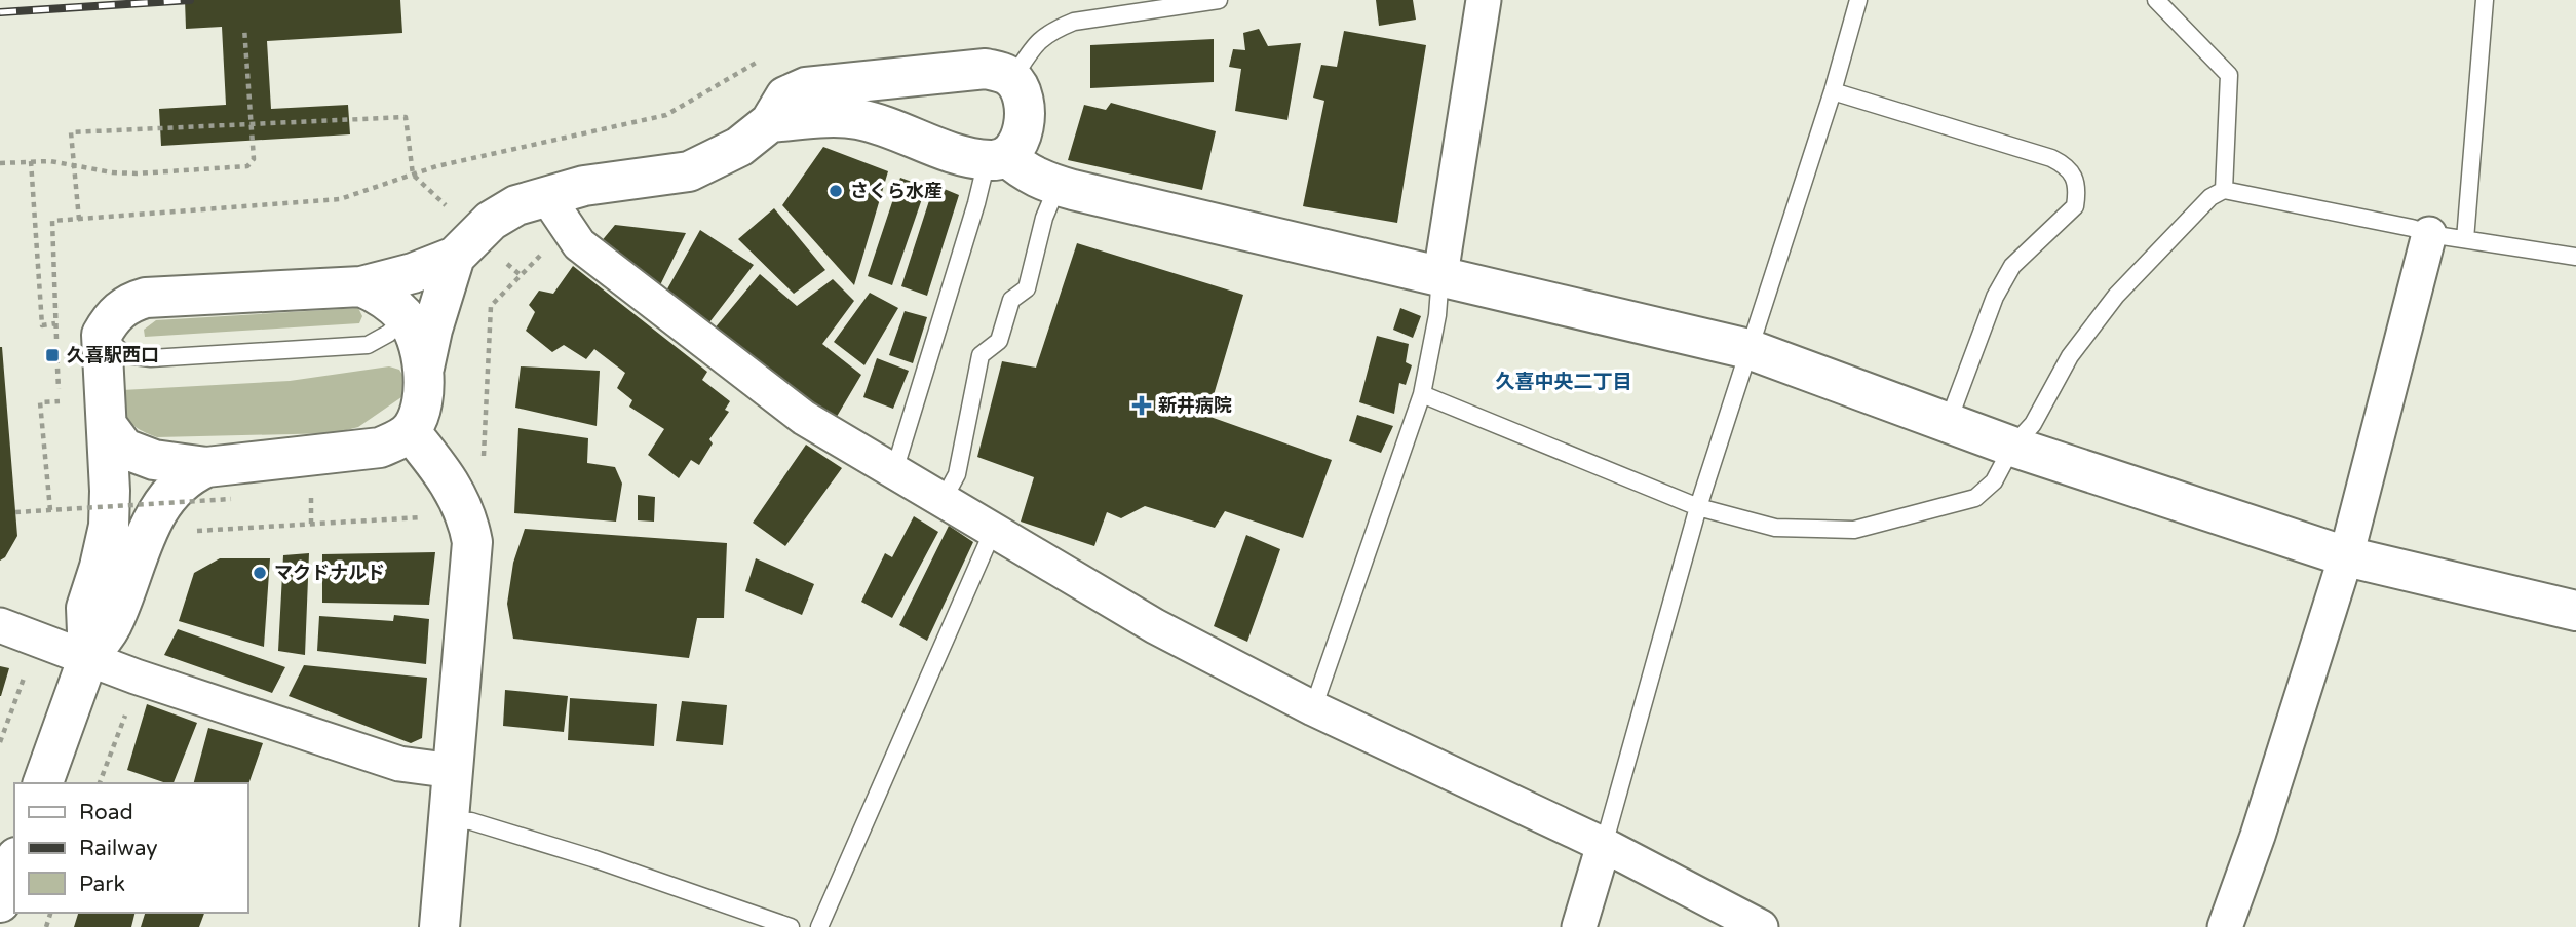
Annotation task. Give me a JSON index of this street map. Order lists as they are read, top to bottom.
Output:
{
  "districts": ["久喜中央二丁目"],
  "places": {
    "other": ["さくら水産", "マクドナルド"],
    "transit": ["久喜駅西口"],
    "health": ["新井病院"]
  },
  "legend": ["Road", "Railway", "Park"]
}
